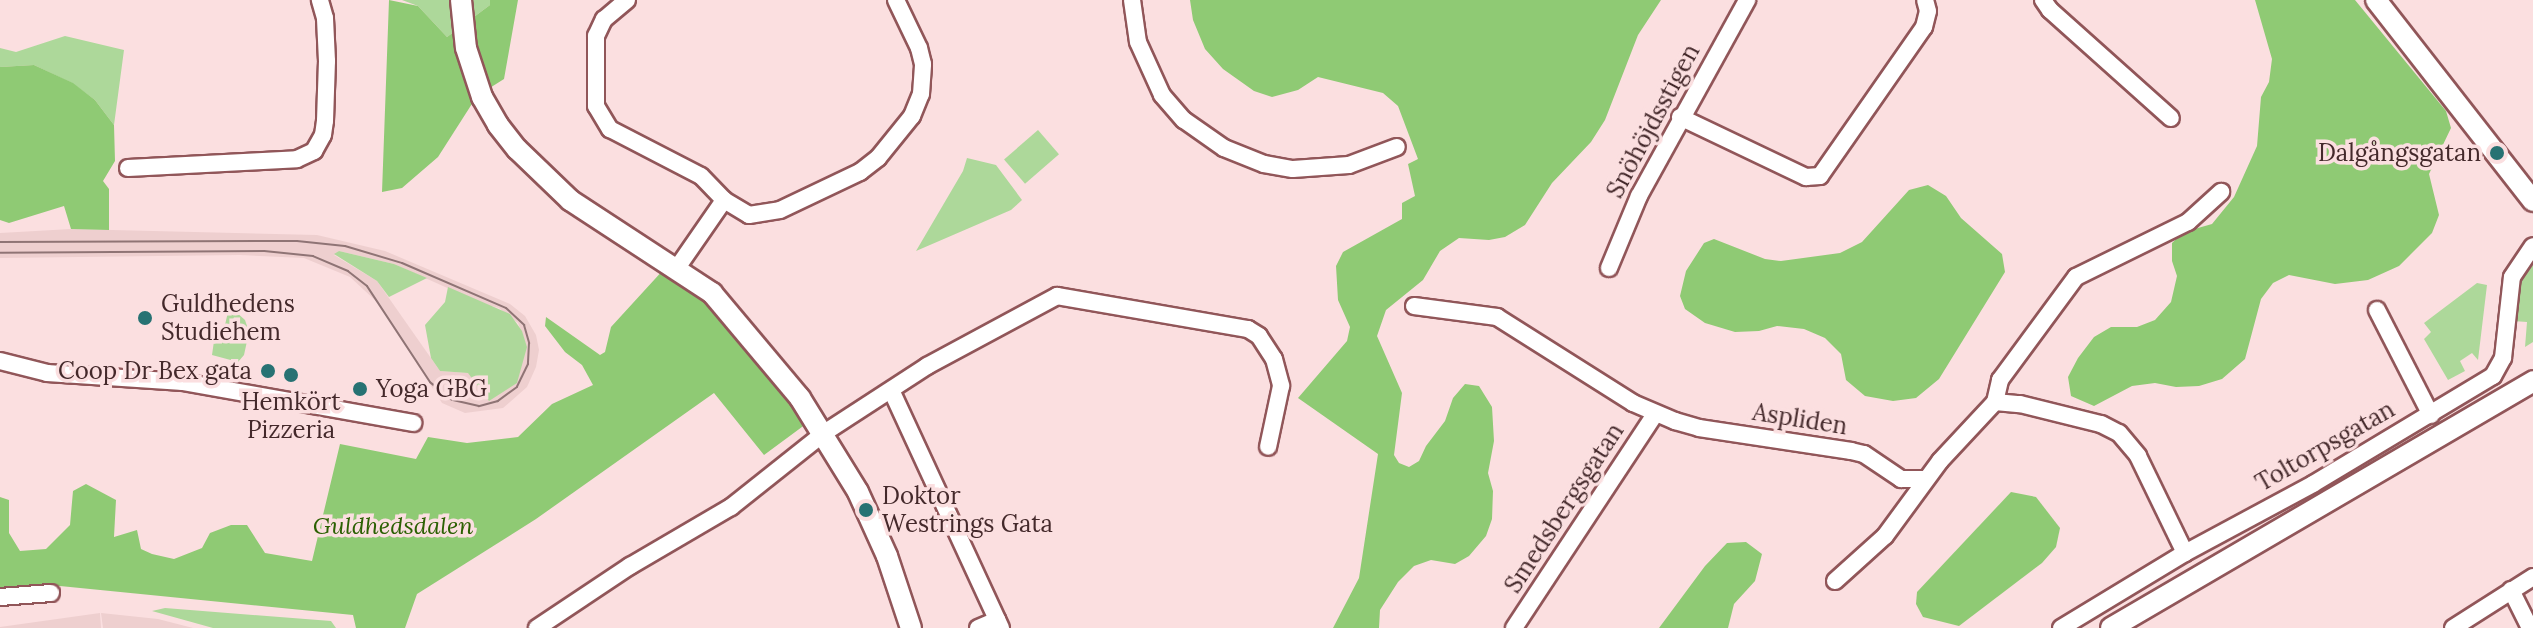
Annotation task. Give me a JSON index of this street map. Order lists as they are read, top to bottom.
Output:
{
  "streets": {
    "street": [
      "Snöhöjdsstigen",
      "Aspliden",
      "Toltorpsgatan",
      "Smedsbergsgatan"
    ]
  },
  "crossings": [
    ["Aspliden", "Smedsbergsgatan"]
  ],
  "parks": ["Guldhedsdalen"],
  "places": [
    "Dalgångsgatan",
    "Guldhedens Studiehem",
    "Coop Dr Bex gata",
    "Hemkört Pizzeria",
    "Yoga GBG",
    "Doktor Westrings Gata"
  ]
}
